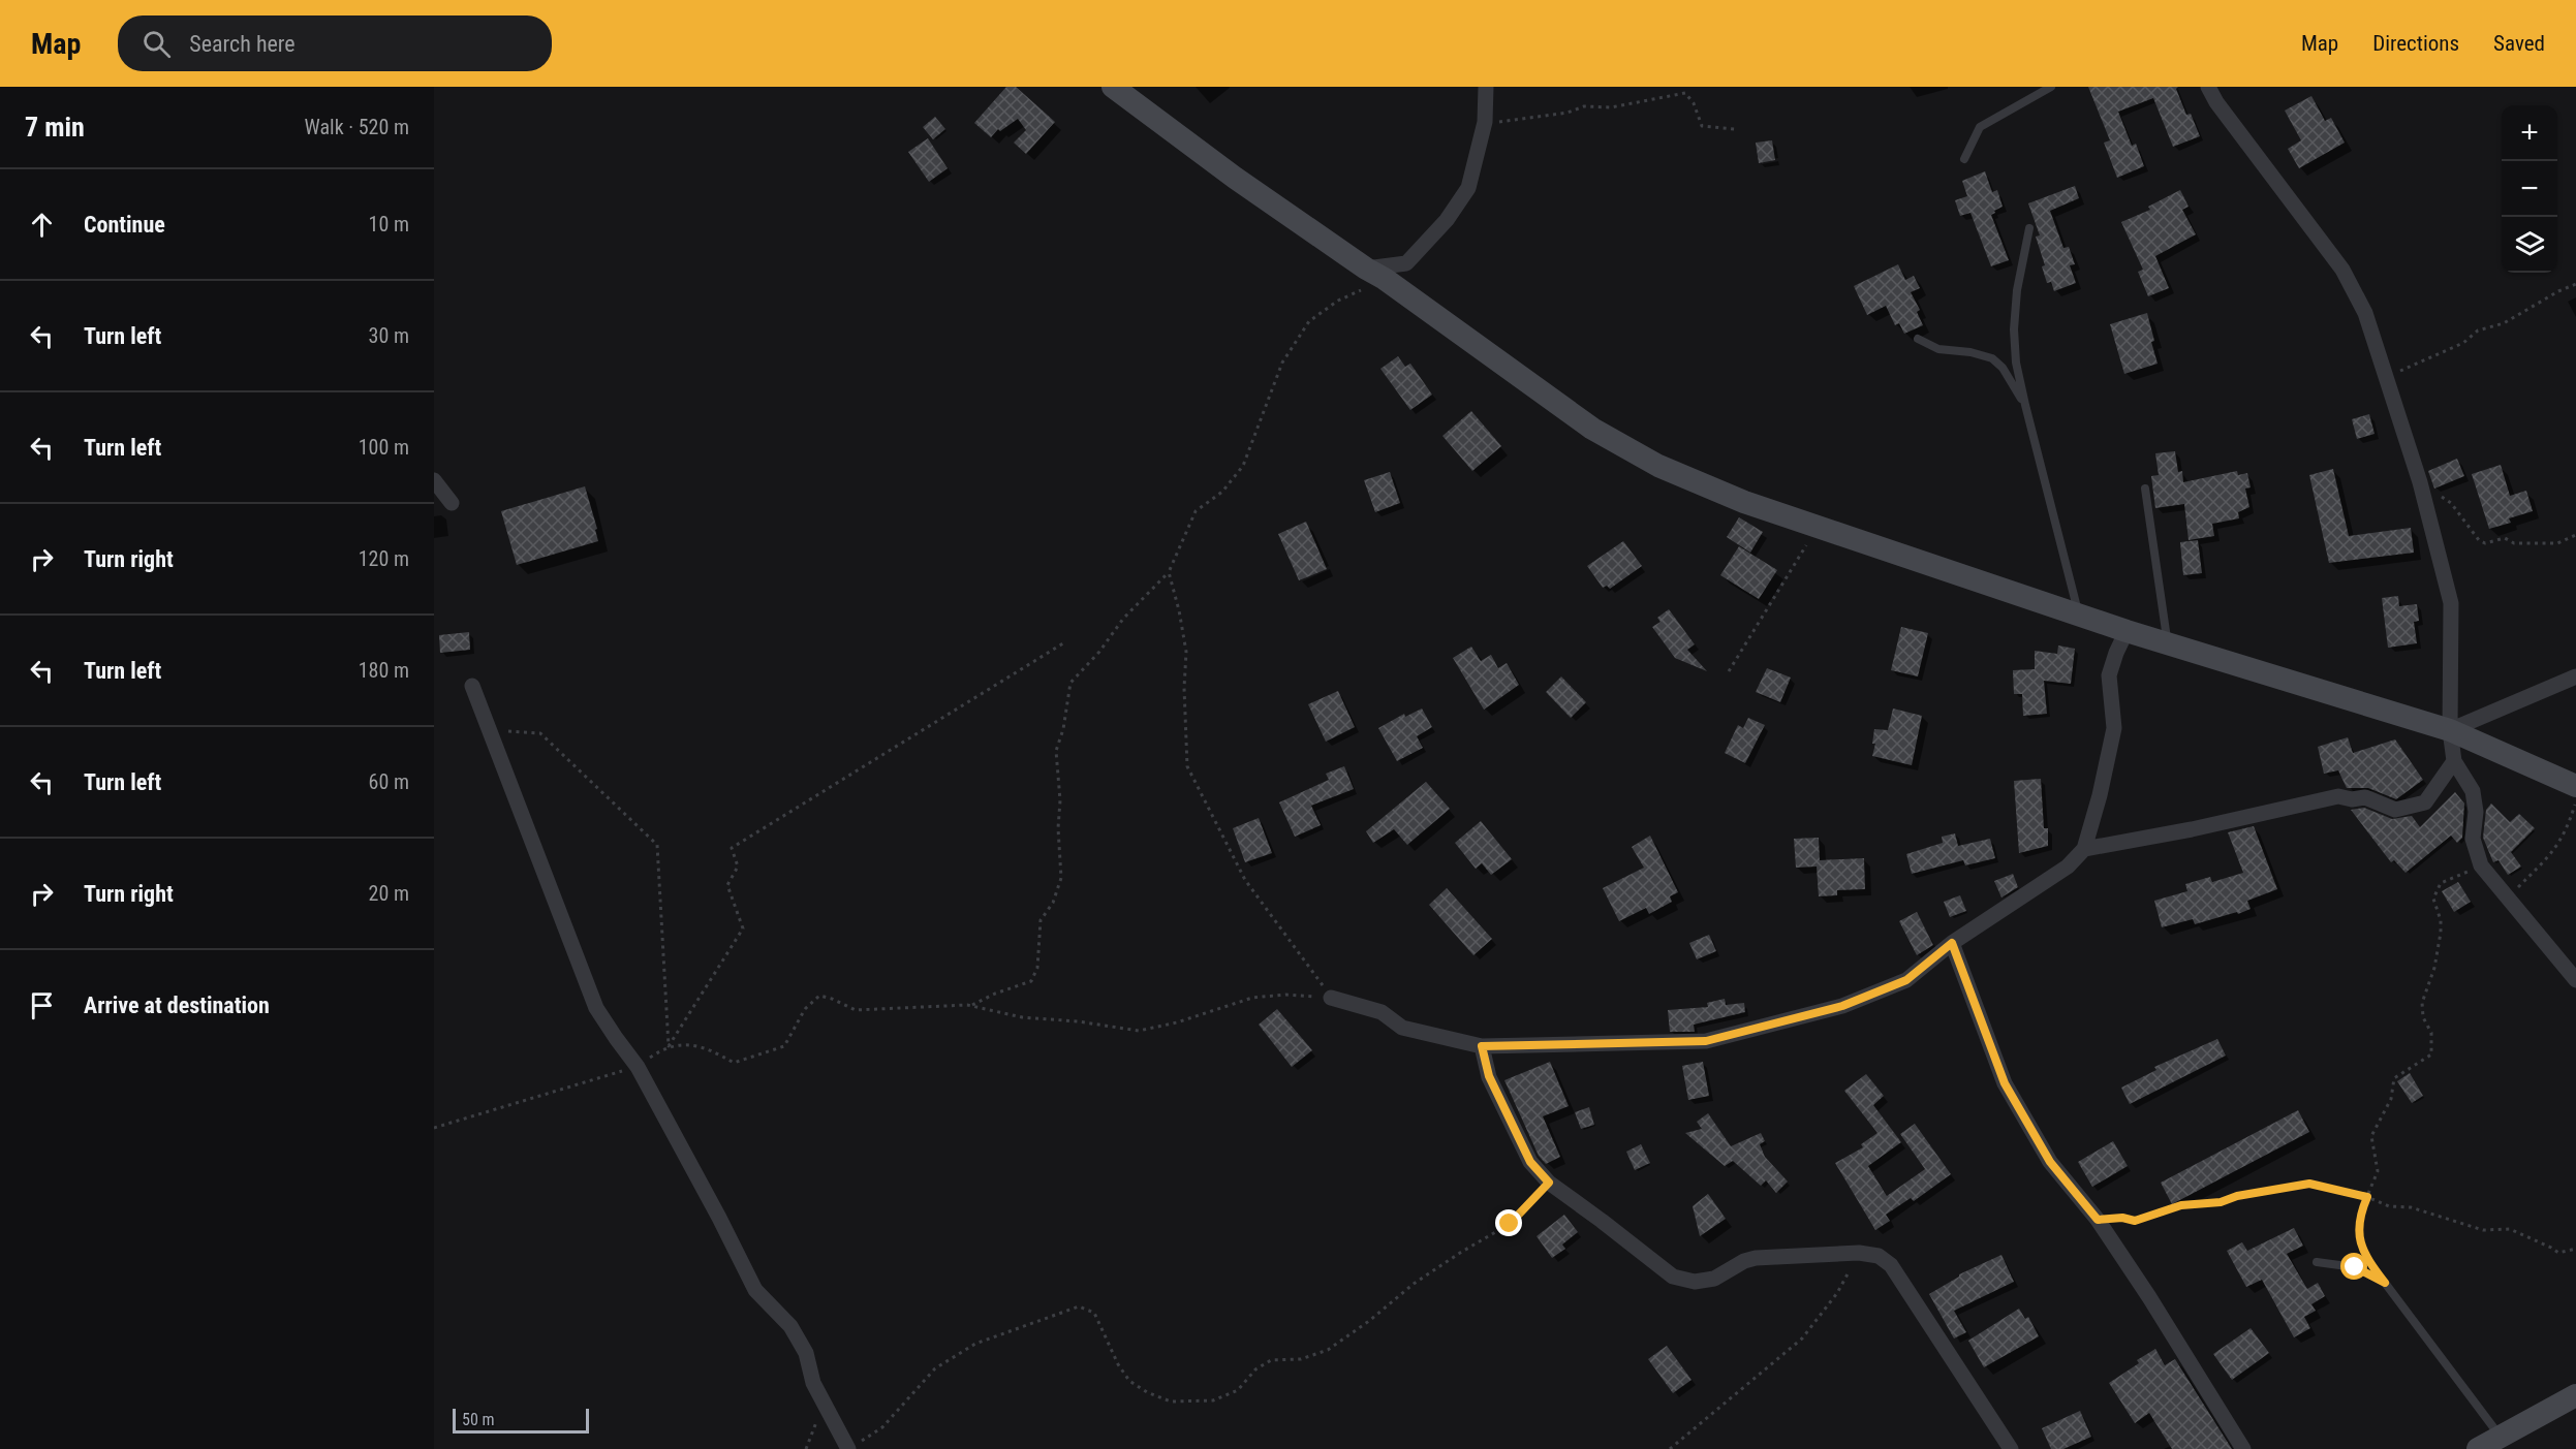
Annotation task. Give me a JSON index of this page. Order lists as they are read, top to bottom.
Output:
{
  "scale_bar": "50 m",
  "page": {
    "header": "Map",
    "search": "Search here",
    "nav": ["Map", "Directions", "Saved"],
    "heading": ["7 min", "Walk · 520 m"],
    "map_buttons": ["+", "−"],
    "list": [
      ["Continue", "10 m"],
      ["Turn left", "30 m"],
      ["Turn left", "100 m"],
      ["Turn right", "120 m"],
      ["Turn left", "180 m"],
      ["Turn left", "60 m"],
      ["Turn right", "20 m"],
      "Arrive at destination"
    ],
    "scale": "50 m"
  }
}
